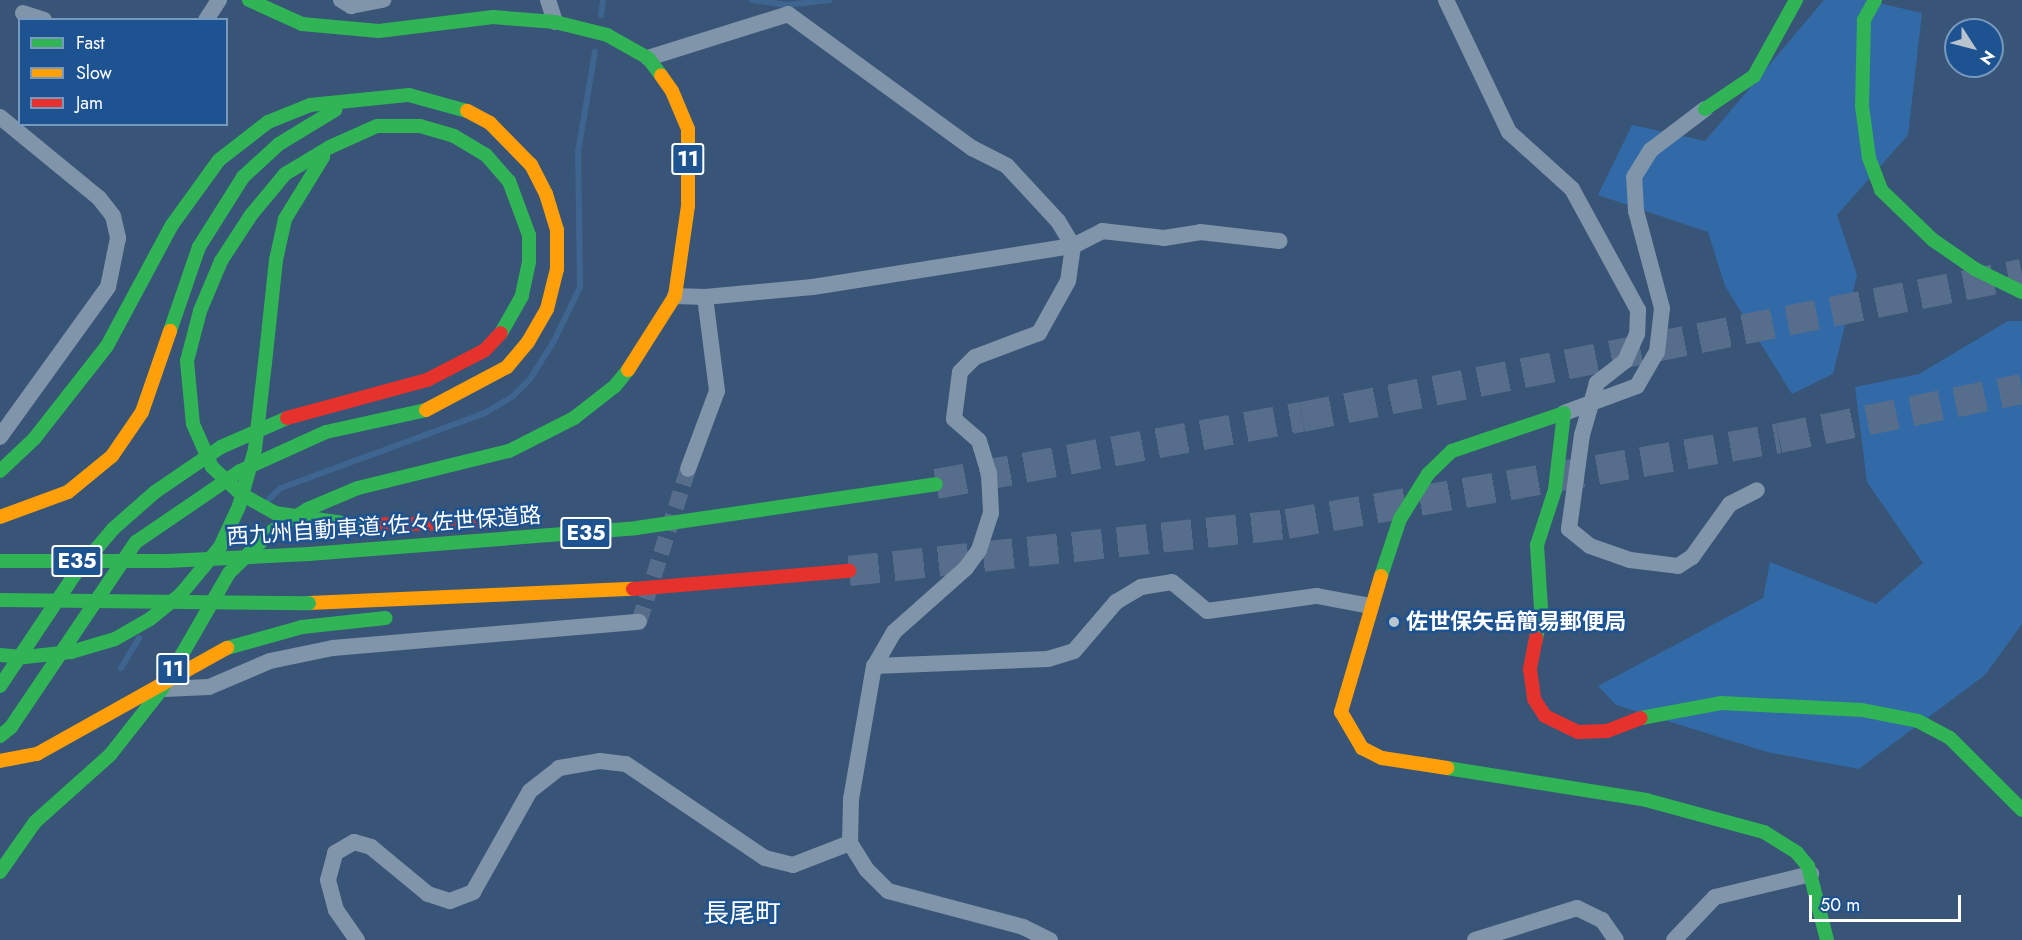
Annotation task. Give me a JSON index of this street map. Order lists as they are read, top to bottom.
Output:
{
  "streets": {
    "main road": ["11", "西九州自動車道;佐々佐世保道路", "E35"]
  },
  "districts": ["長尾町"],
  "places": ["佐世保矢岳簡易郵便局"],
  "legend": ["Fast", "Slow", "Jam"],
  "scale_bar": "50 m",
  "north": "bottom right"
}
